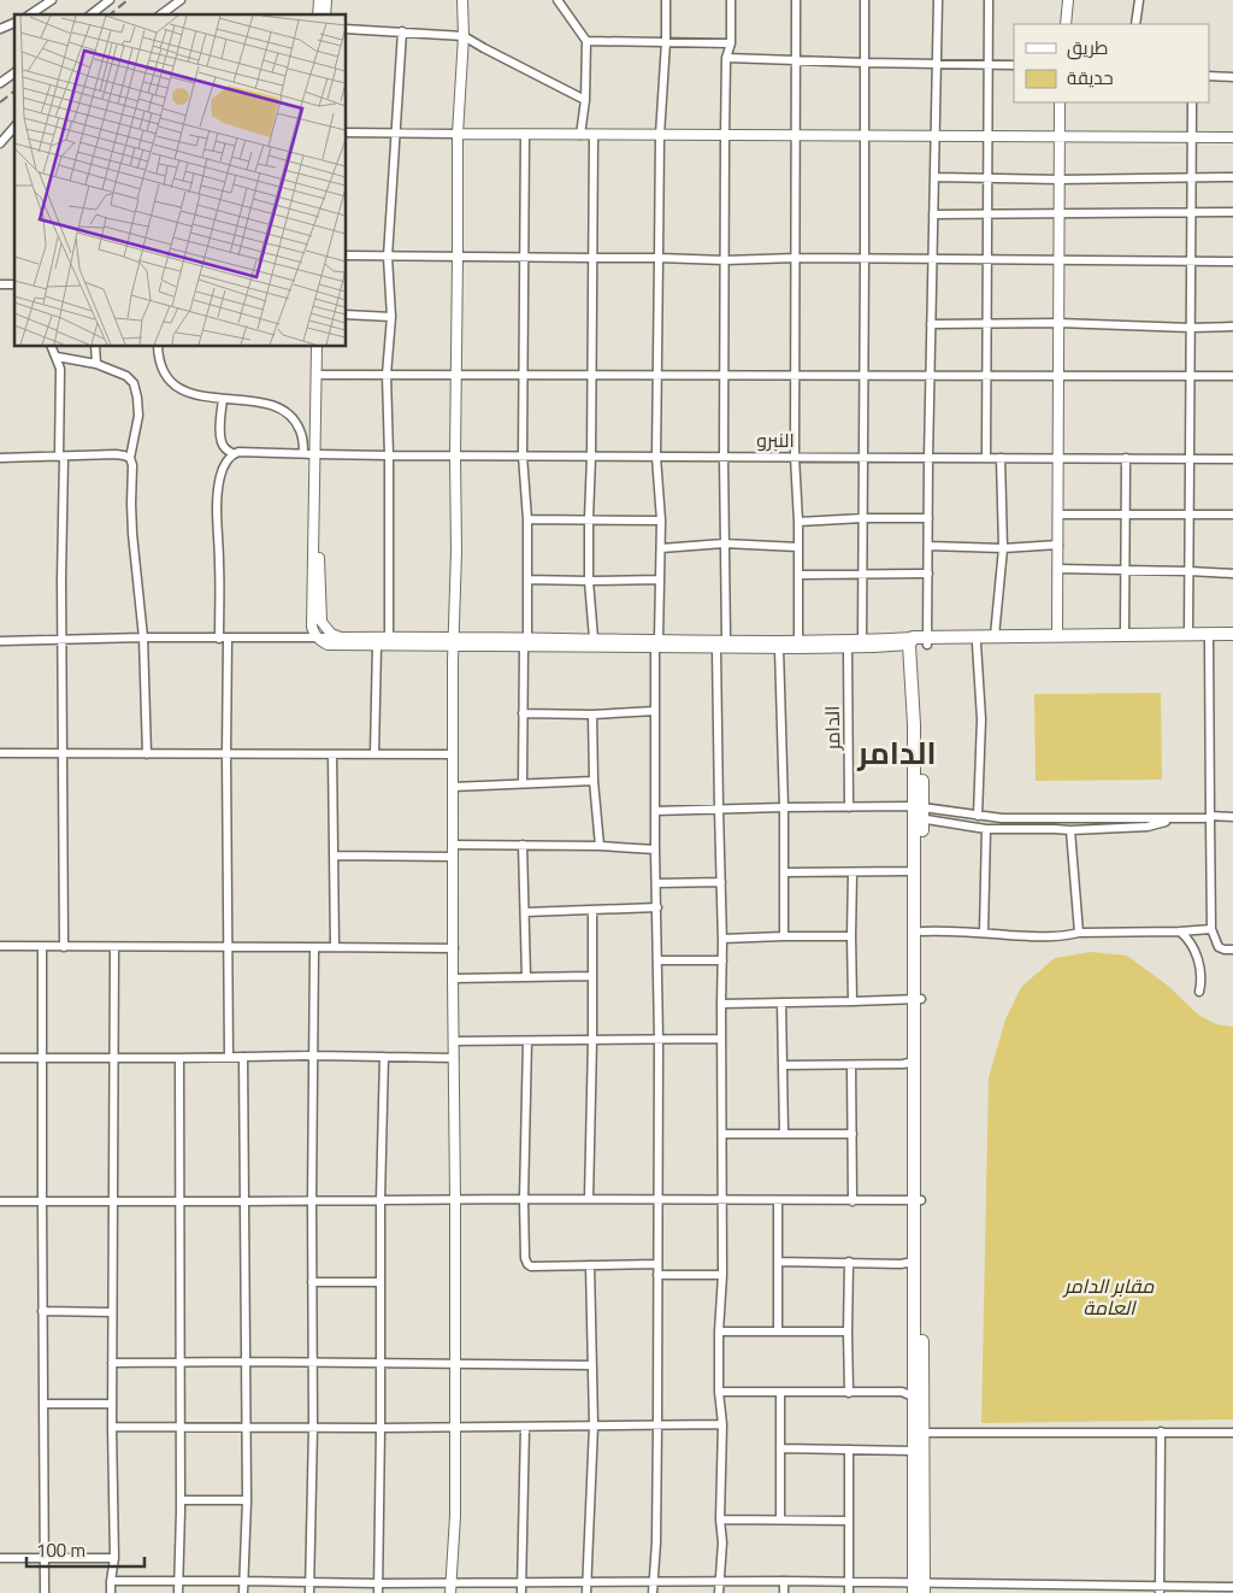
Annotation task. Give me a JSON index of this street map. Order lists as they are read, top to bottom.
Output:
{
  "streets": {
    "street": ["النبرو", "الدامر"]
  },
  "districts": ["الدامر"],
  "parks": ["مقابر الدامر العامة"],
  "legend": ["طريق", "حديقة"],
  "scale_bar": "100 m"
}
